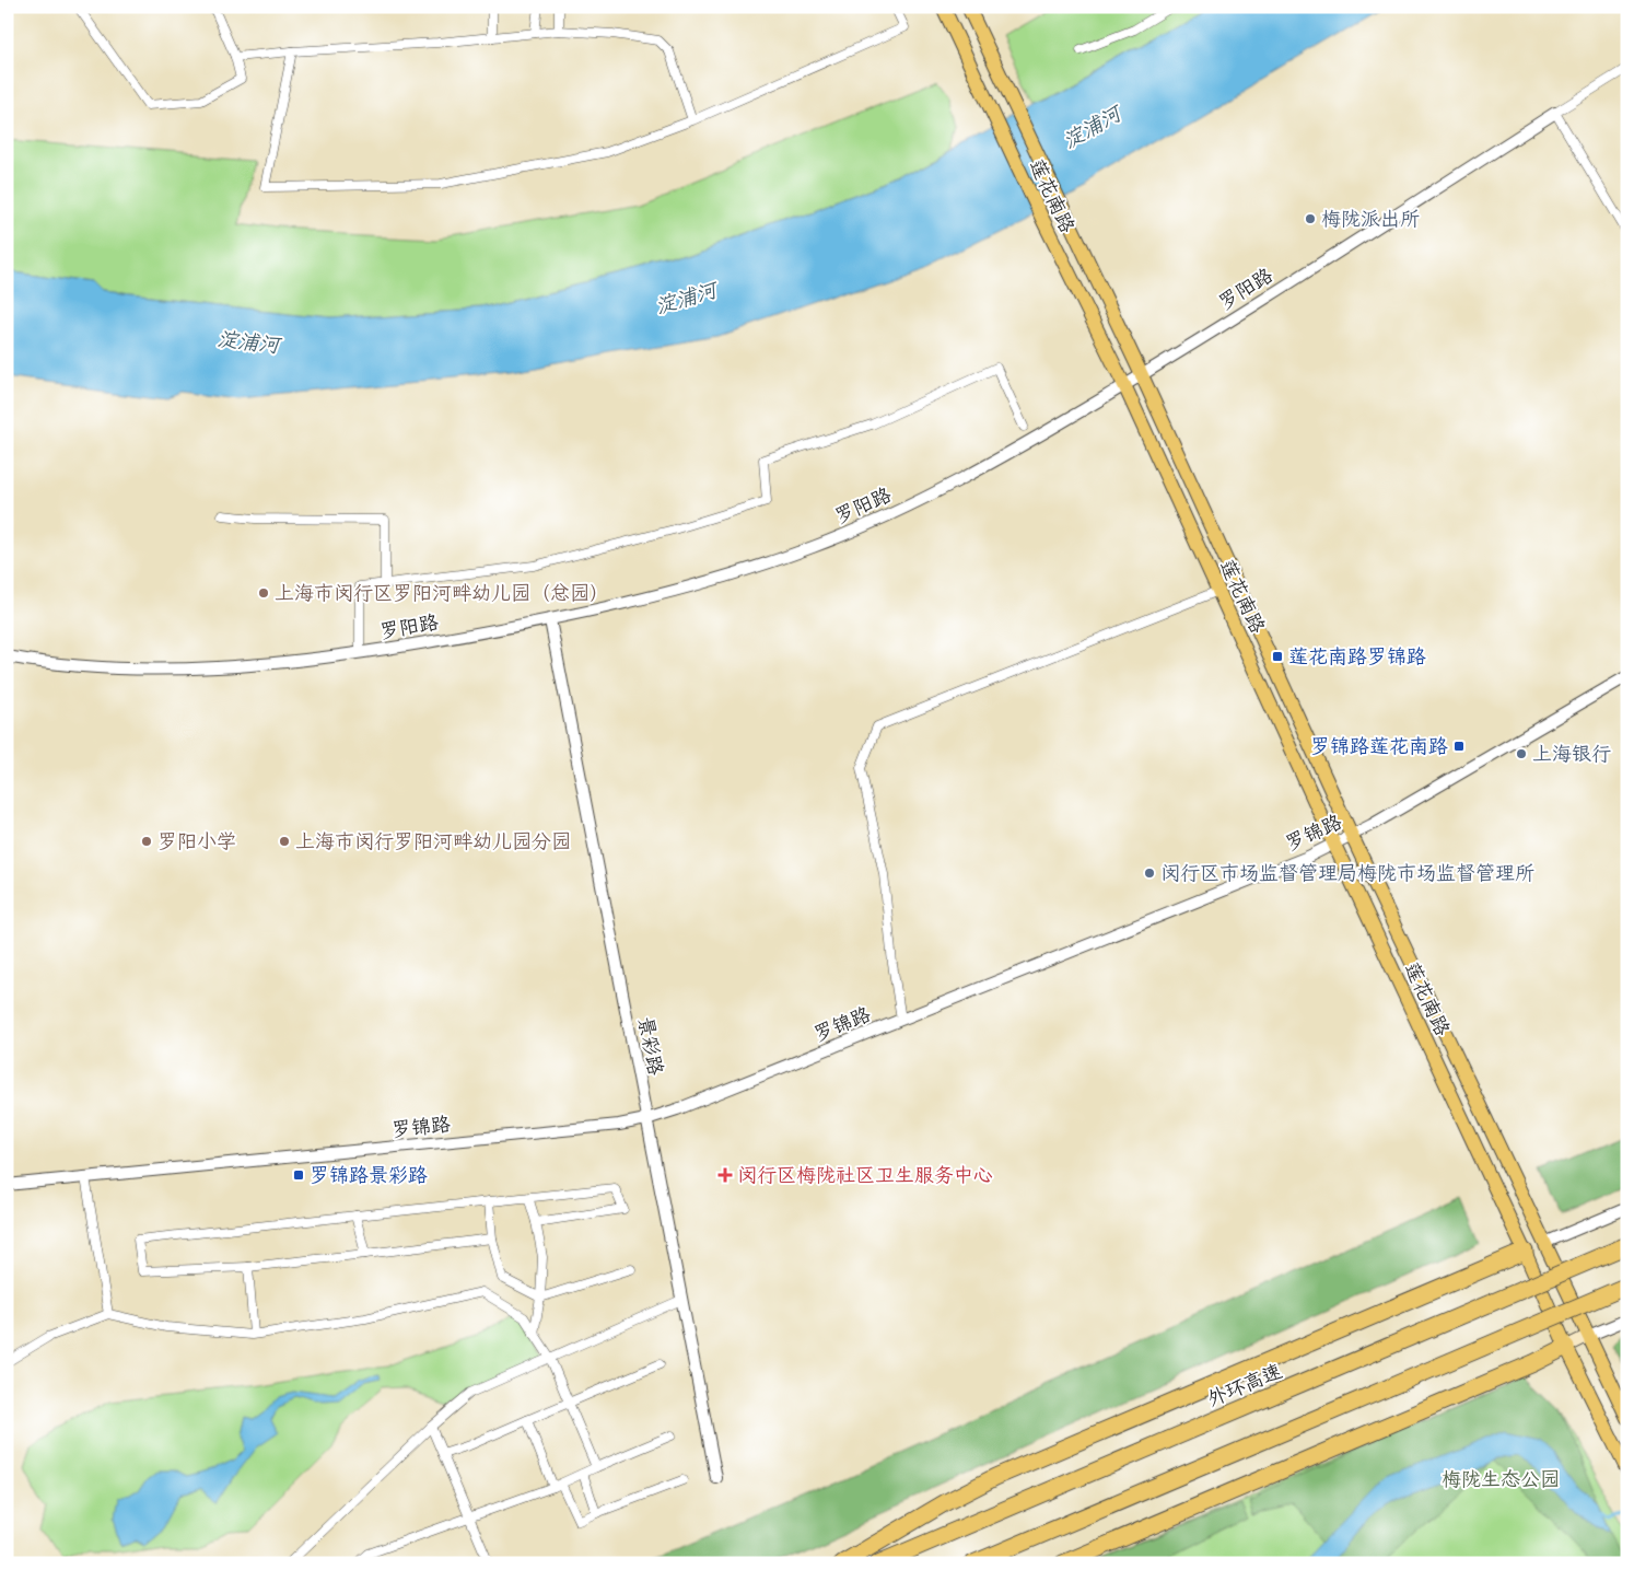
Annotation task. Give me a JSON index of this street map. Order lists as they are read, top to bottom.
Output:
{
  "streets": {
    "highway": ["外环高速"],
    "main road": ["莲花南路"],
    "street": ["罗阳路", "罗锦路", "景彩路"]
  },
  "crossings": [
    ["莲花南路", "罗阳路"],
    ["莲花南路", "罗锦路"],
    ["罗阳路", "景彩路"],
    ["罗锦路", "景彩路"]
  ],
  "water": ["淀浦河"],
  "parks": ["梅陇生态公园"],
  "places": {
    "other": [
      "梅陇派出所",
      "上海市闵行区罗阳河畔幼儿园（总园）",
      "上海银行",
      "罗阳小学",
      "上海市闵行罗阳河畔幼儿园分园",
      "闵行区市场监督管理局梅陇市场监督管理所"
    ],
    "transit": ["莲花南路罗锦路", "罗锦路莲花南路", "罗锦路景彩路"],
    "health": ["闵行区梅陇社区卫生服务中心"]
  }
}
